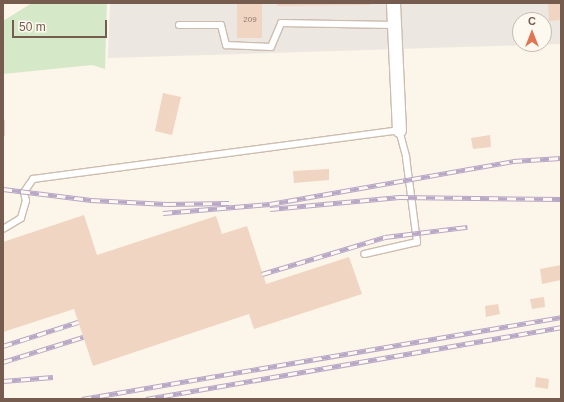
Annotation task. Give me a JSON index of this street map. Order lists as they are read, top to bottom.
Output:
{
  "house_numbers": ["209"],
  "scale_bar": "50 m",
  "north": "top"
}
